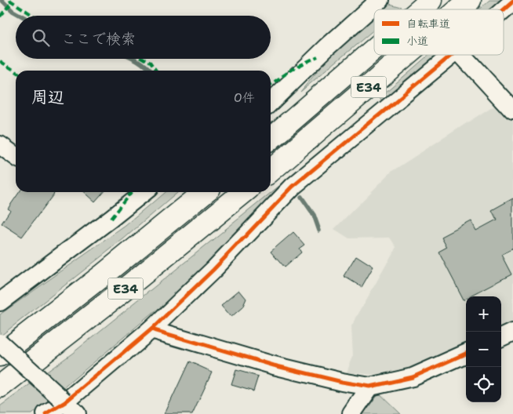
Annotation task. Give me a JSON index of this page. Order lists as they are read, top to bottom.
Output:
{
  "streets": {
    "highway": ["E34"]
  },
  "legend": ["自転車道", "小道"],
  "page": {
    "search": "ここで検索",
    "heading": ["周辺", "0件"],
    "map_buttons": ["+", "−"]
  }
}
